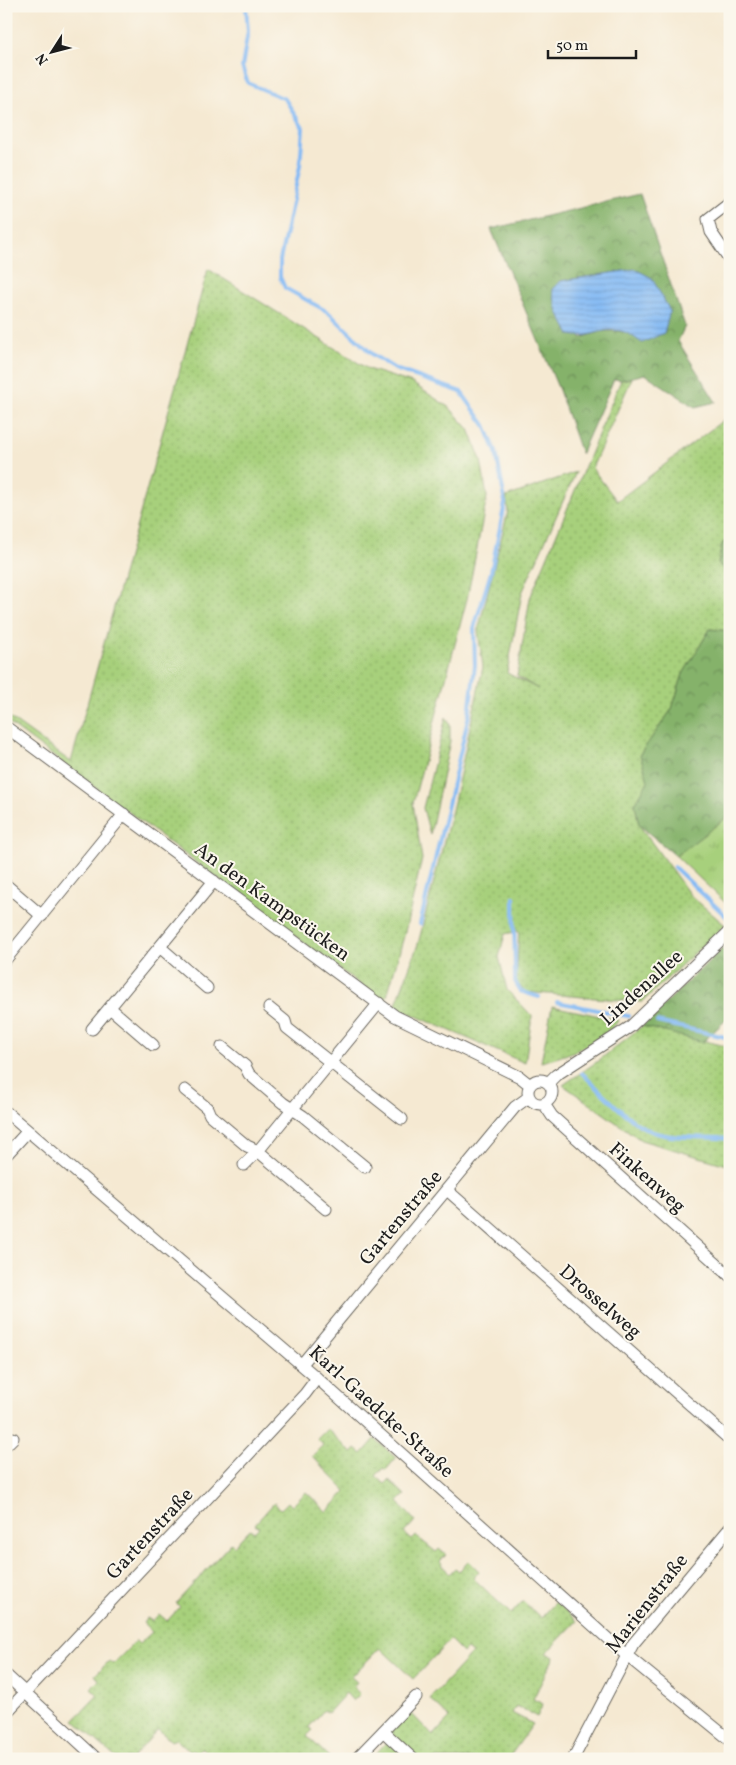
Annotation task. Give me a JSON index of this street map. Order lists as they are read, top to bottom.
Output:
{
  "streets": {
    "street": [
      "An den Kampstücken",
      "Lindenallee",
      "Finkenweg",
      "Gartenstraße",
      "Drosselweg",
      "Karl-Gaedcke-Straße",
      "Marienstraße"
    ]
  },
  "crossings": [
    ["An den Kampstücken", "Lindenallee"],
    ["An den Kampstücken", "Finkenweg"],
    ["An den Kampstücken", "Gartenstraße"],
    ["Lindenallee", "Finkenweg"],
    ["Lindenallee", "Gartenstraße"],
    ["Finkenweg", "Gartenstraße"],
    ["Gartenstraße", "Drosselweg"],
    ["Gartenstraße", "Karl-Gaedcke-Straße"],
    ["Karl-Gaedcke-Straße", "Marienstraße"]
  ],
  "scale_bar": "50 m",
  "north": "bottom left"
}
